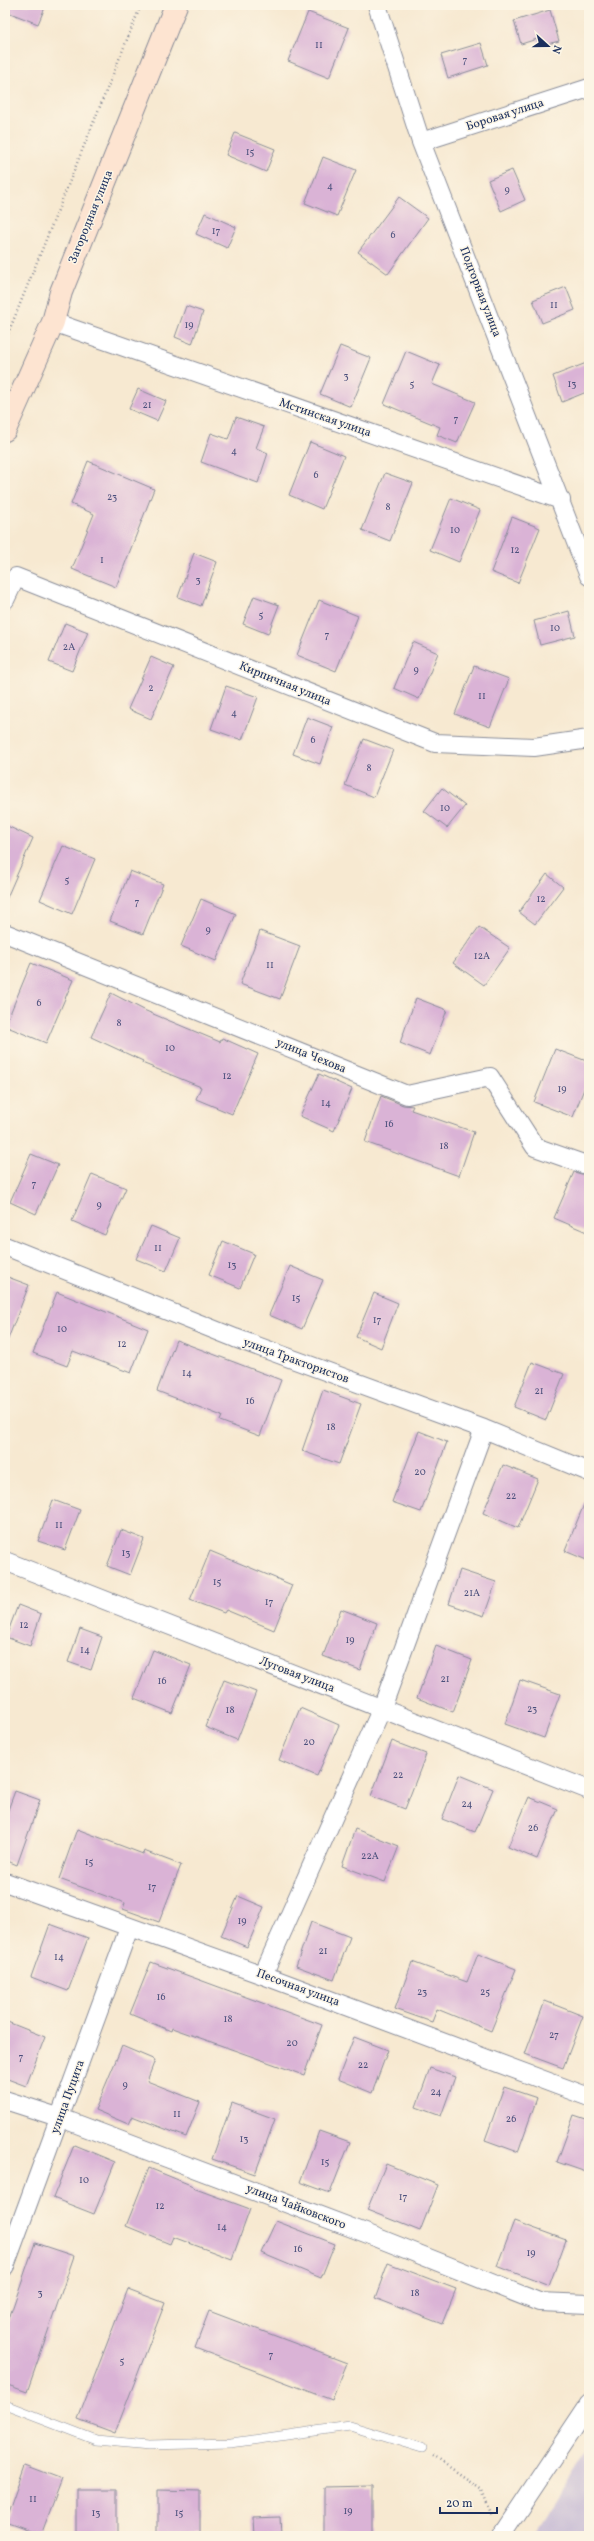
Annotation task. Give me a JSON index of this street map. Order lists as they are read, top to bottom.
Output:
{
  "streets": {
    "main road": ["Загородная улица"],
    "street": [
      "Боровая улица",
      "Подгорная улица",
      "Мстинская улица",
      "Кирпичная улица",
      "улица Чехова",
      "улица Трактористов",
      "Луговая улица",
      "Песочная улица",
      "улица Пуцита",
      "улица Чайковского"
    ]
  },
  "crossings": [
    ["Боровая улица", "Подгорная улица"],
    ["Загородная улица", "Мстинская улица"],
    ["Подгорная улица", "Мстинская улица"],
    ["Песочная улица", "улица Пуцита"],
    ["улица Пуцита", "улица Чайковского"]
  ],
  "house_numbers": [
    "11",
    "7",
    "15",
    "4",
    "9",
    "17",
    "6",
    "11",
    "19",
    "3",
    "5",
    "13",
    "21",
    "7",
    "4",
    "6",
    "23",
    "8",
    "10",
    "12",
    "1",
    "3",
    "5",
    "10",
    "7",
    "2А",
    "9",
    "2",
    "11",
    "4",
    "6",
    "8",
    "10",
    "5",
    "12",
    "7",
    "9",
    "12А",
    "11",
    "6",
    "8",
    "10",
    "12",
    "19",
    "14",
    "16",
    "18",
    "7",
    "9",
    "11",
    "13",
    "15",
    "17",
    "10",
    "12",
    "14",
    "21",
    "16",
    "18",
    "20",
    "22",
    "11",
    "13",
    "15",
    "21А",
    "17",
    "12",
    "19",
    "14",
    "21",
    "16",
    "23",
    "18",
    "20",
    "22",
    "24",
    "26",
    "22А",
    "15",
    "17",
    "19",
    "21",
    "14",
    "23",
    "25",
    "16",
    "18",
    "27",
    "20",
    "7",
    "22",
    "9",
    "24",
    "11",
    "26",
    "13",
    "15",
    "10",
    "17",
    "12",
    "14",
    "16",
    "19",
    "3",
    "18",
    "7",
    "5",
    "11",
    "19",
    "13",
    "15"
  ],
  "scale_bar": "20 m",
  "north": "right"
}
